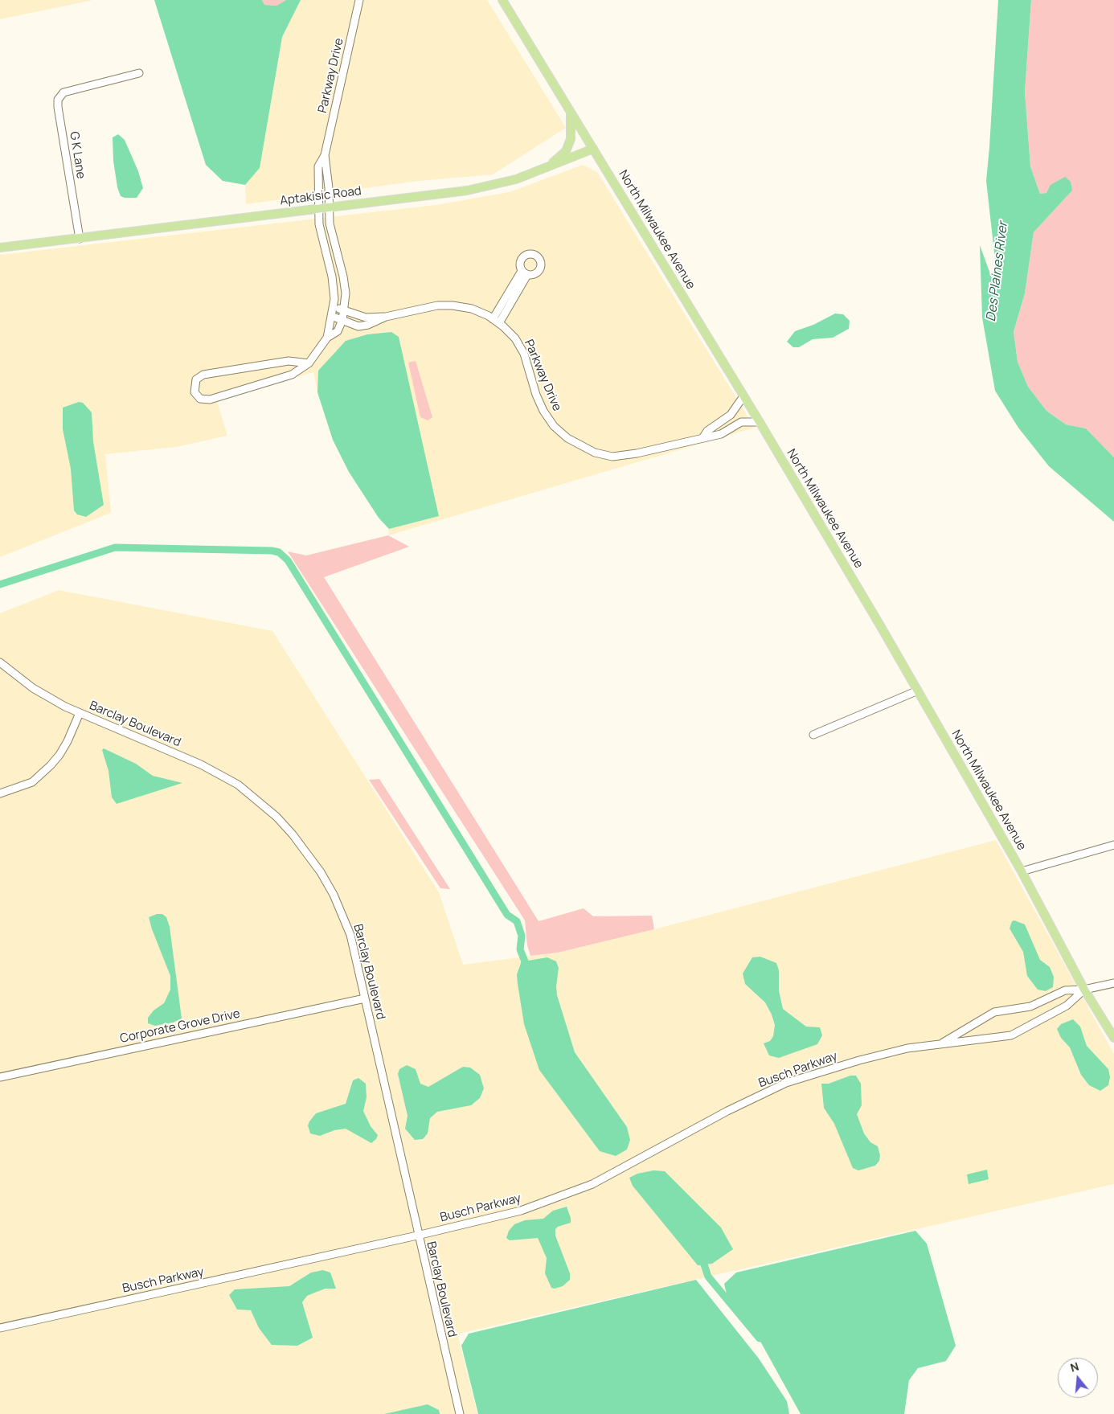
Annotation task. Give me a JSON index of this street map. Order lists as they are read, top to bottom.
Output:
{
  "streets": {
    "main road": ["Aptakisic Road", "North Milwaukee Avenue"],
    "street": [
      "Parkway Drive",
      "G K Lane",
      "Barclay Boulevard",
      "Corporate Grove Drive",
      "Busch Parkway"
    ]
  },
  "crossings": [
    ["Parkway Drive", "Aptakisic Road"],
    ["Parkway Drive", "North Milwaukee Avenue"],
    ["G K Lane", "Aptakisic Road"],
    ["Aptakisic Road", "North Milwaukee Avenue"],
    ["North Milwaukee Avenue", "Busch Parkway"],
    ["Barclay Boulevard", "Corporate Grove Drive"],
    ["Barclay Boulevard", "Busch Parkway"]
  ],
  "water": ["Des Plaines River"],
  "north": "top"
}
